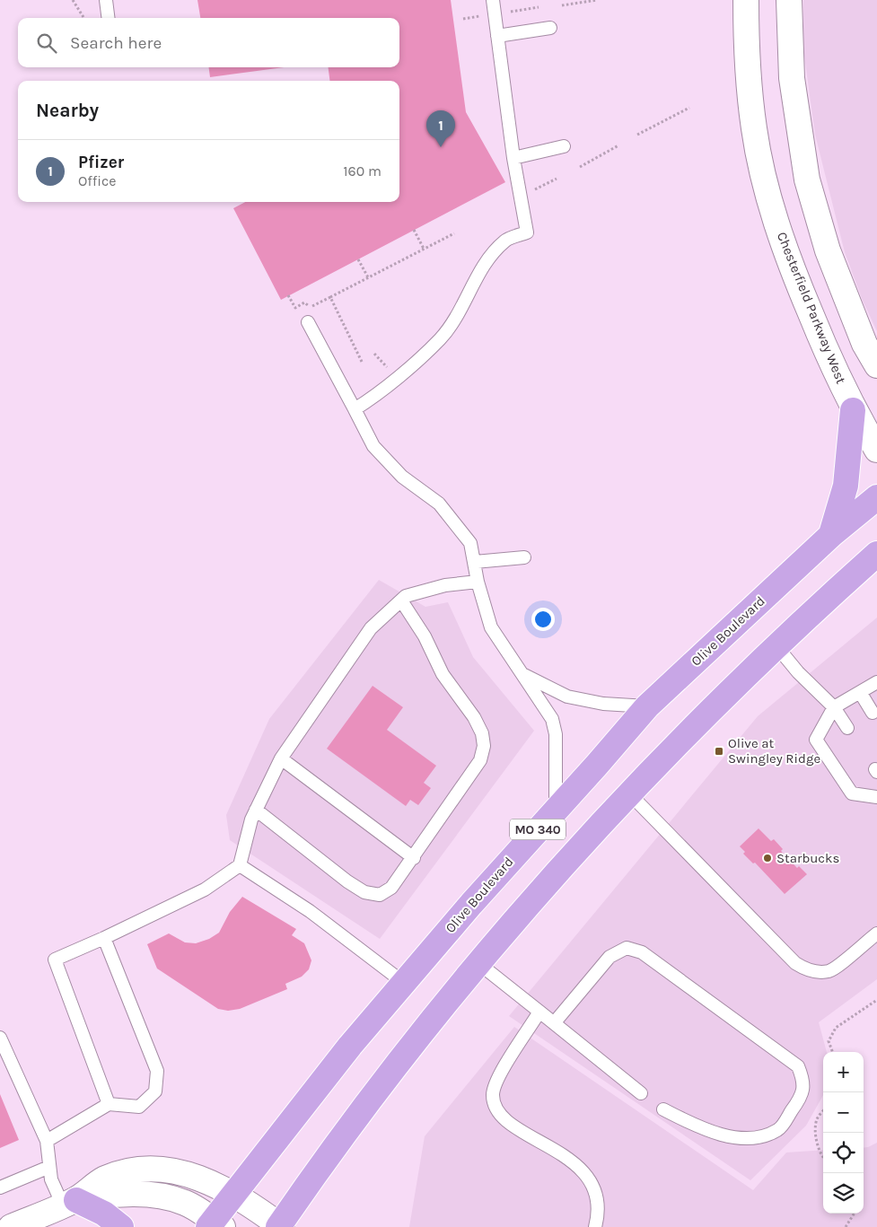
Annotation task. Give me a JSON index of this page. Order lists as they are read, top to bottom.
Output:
{
  "streets": {
    "main road": ["Olive Boulevard", "MO 340"],
    "street": ["Chesterfield Parkway West"]
  },
  "places": {
    "transit": ["Olive at Swingley Ridge"],
    "other": ["Starbucks"]
  },
  "page": {
    "search": "Search here",
    "heading": "Nearby",
    "pins": "1",
    "list": [
      {
        "mark": "1",
        "name": "Pfizer",
        "note": "Office",
        "value": "160 m"
      }
    ],
    "map_buttons": ["+", "−"]
  }
}
